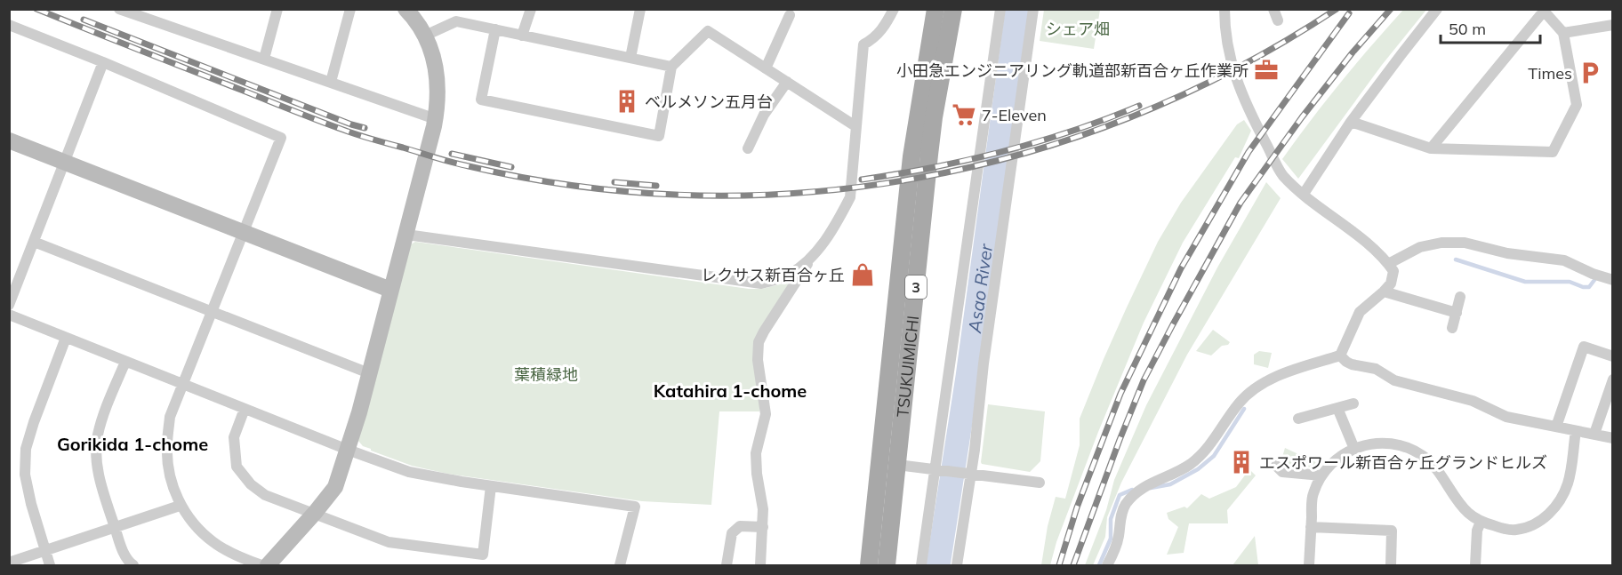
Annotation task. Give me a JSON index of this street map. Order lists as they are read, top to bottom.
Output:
{
  "streets": {
    "main road": ["3", "TSUKUIMICHI"]
  },
  "districts": ["Katahira 1-chome", "Gorikida 1-chome"],
  "water": ["Asao River"],
  "parks": ["シェア畑", "葉積緑地"],
  "places": {
    "office": ["小田急エンジニアリング軌道部新百合ヶ丘作業所"],
    "parking": ["Times"],
    "building": ["ベルメソン五月台", "エスポワール新百合ヶ丘グランドヒルズ"],
    "supermarket": ["7-Eleven"],
    "shop": ["レクサス新百合ヶ丘"]
  },
  "scale_bar": "50 m"
}
